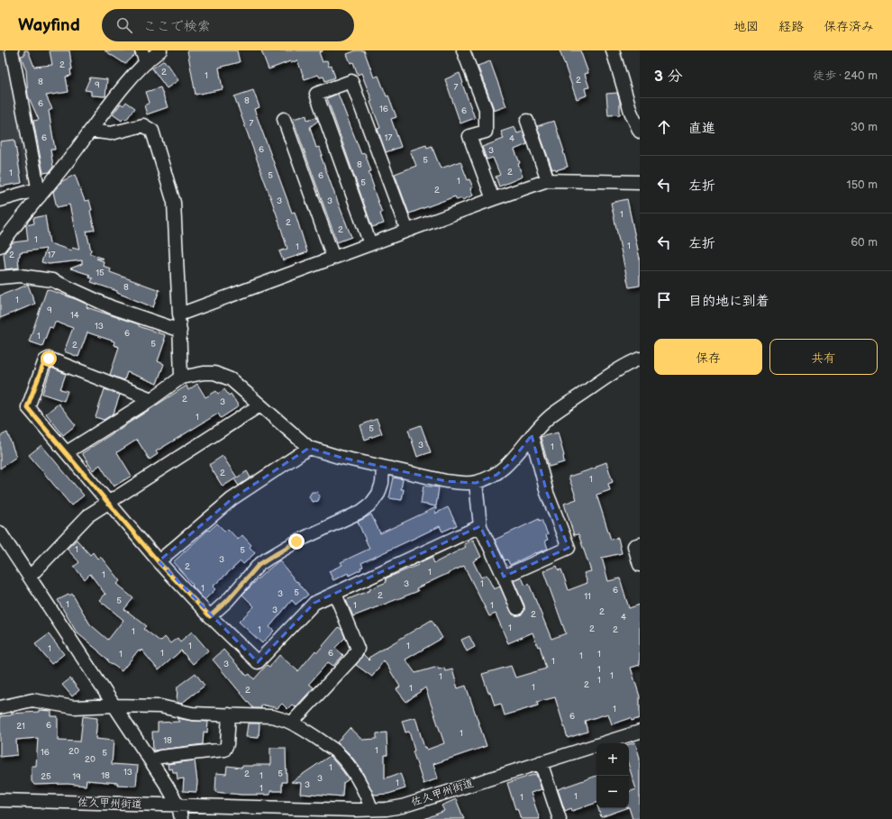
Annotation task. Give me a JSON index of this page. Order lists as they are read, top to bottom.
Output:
{
  "streets": {
    "street": ["佐久甲州街道"]
  },
  "house_numbers": [
    "2",
    "2",
    "1",
    "2",
    "8",
    "9",
    "7",
    "8",
    "6",
    "16",
    "6",
    "7",
    "6",
    "17",
    "4",
    "6",
    "3",
    "5",
    "8",
    "2",
    "1",
    "5",
    "6",
    "1",
    "5",
    "2",
    "3",
    "3",
    "1",
    "2",
    "2",
    "1",
    "1",
    "1",
    "2",
    "17",
    "15",
    "8",
    "1",
    "9",
    "14",
    "13",
    "6",
    "1",
    "5",
    "2",
    "2",
    "3",
    "1",
    "5",
    "3",
    "1",
    "2",
    "1",
    "1",
    "5",
    "3",
    "2",
    "1",
    "1",
    "3",
    "1",
    "1",
    "6",
    "5",
    "3",
    "2",
    "11",
    "5",
    "1",
    "1",
    "1",
    "3",
    "2",
    "2",
    "4",
    "1",
    "2",
    "1",
    "2",
    "1",
    "1",
    "1",
    "1",
    "1",
    "6",
    "1",
    "1",
    "1",
    "1",
    "3",
    "1",
    "1",
    "1",
    "1",
    "2",
    "1",
    "1",
    "2",
    "1",
    "6",
    "6",
    "21",
    "1",
    "18",
    "1",
    "20",
    "16",
    "5",
    "20",
    "1",
    "13",
    "2",
    "5",
    "18",
    "1",
    "25",
    "19",
    "3",
    "1",
    "3",
    "1",
    "1",
    "1"
  ],
  "page": {
    "header": "Wayfind",
    "search": "ここで検索",
    "nav": ["地図", "経路", "保存済み"],
    "heading": ["3 分", "徒歩 · 240 m"],
    "list": [
      ["直進", "30 m"],
      ["左折", "150 m"],
      ["左折", "60 m"],
      "目的地に到着"
    ],
    "buttons": ["保存", "共有"],
    "map_buttons": ["+", "−"]
  }
}
